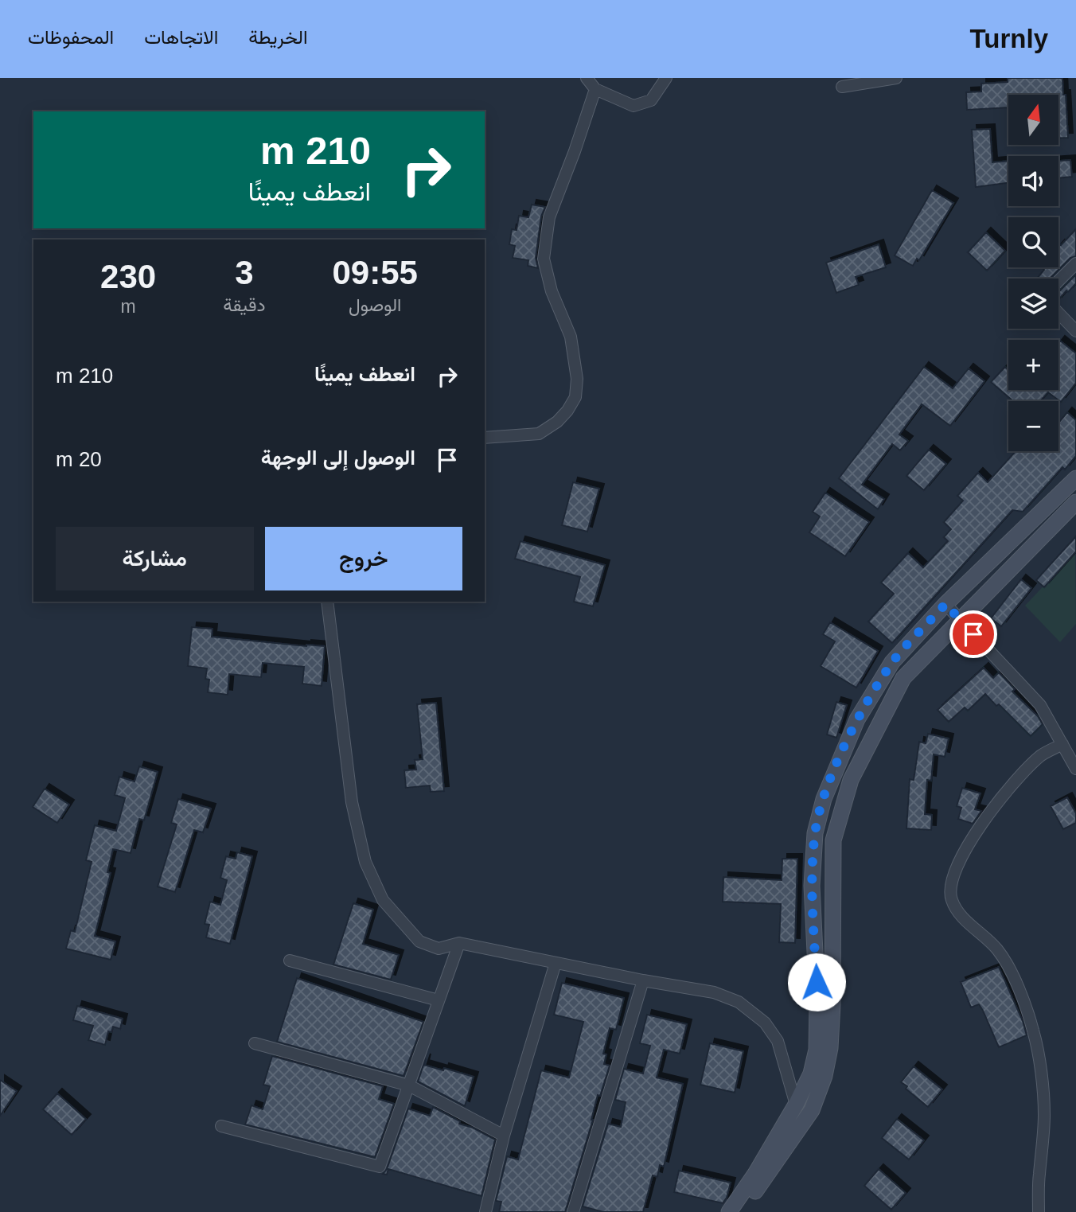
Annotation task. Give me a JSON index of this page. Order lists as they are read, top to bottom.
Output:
{
  "north": "top",
  "page": {
    "header": "Turnly",
    "nav": ["الخريطة", "الاتجاهات", "المحفوظات"],
    "map_buttons": ["+", "−"],
    "turn": ["210 m", "انعطف يمينًا"],
    "eta": [
      "09:55",
      "الوصول",
      "3",
      "دقيقة",
      "230",
      "m"
    ],
    "list": [
      {
        "name": "انعطف يمينًا",
        "value": "210 m"
      },
      {
        "name": "الوصول إلى الوجهة",
        "value": "20 m"
      }
    ],
    "buttons": ["خروج", "مشاركة"]
  }
}
